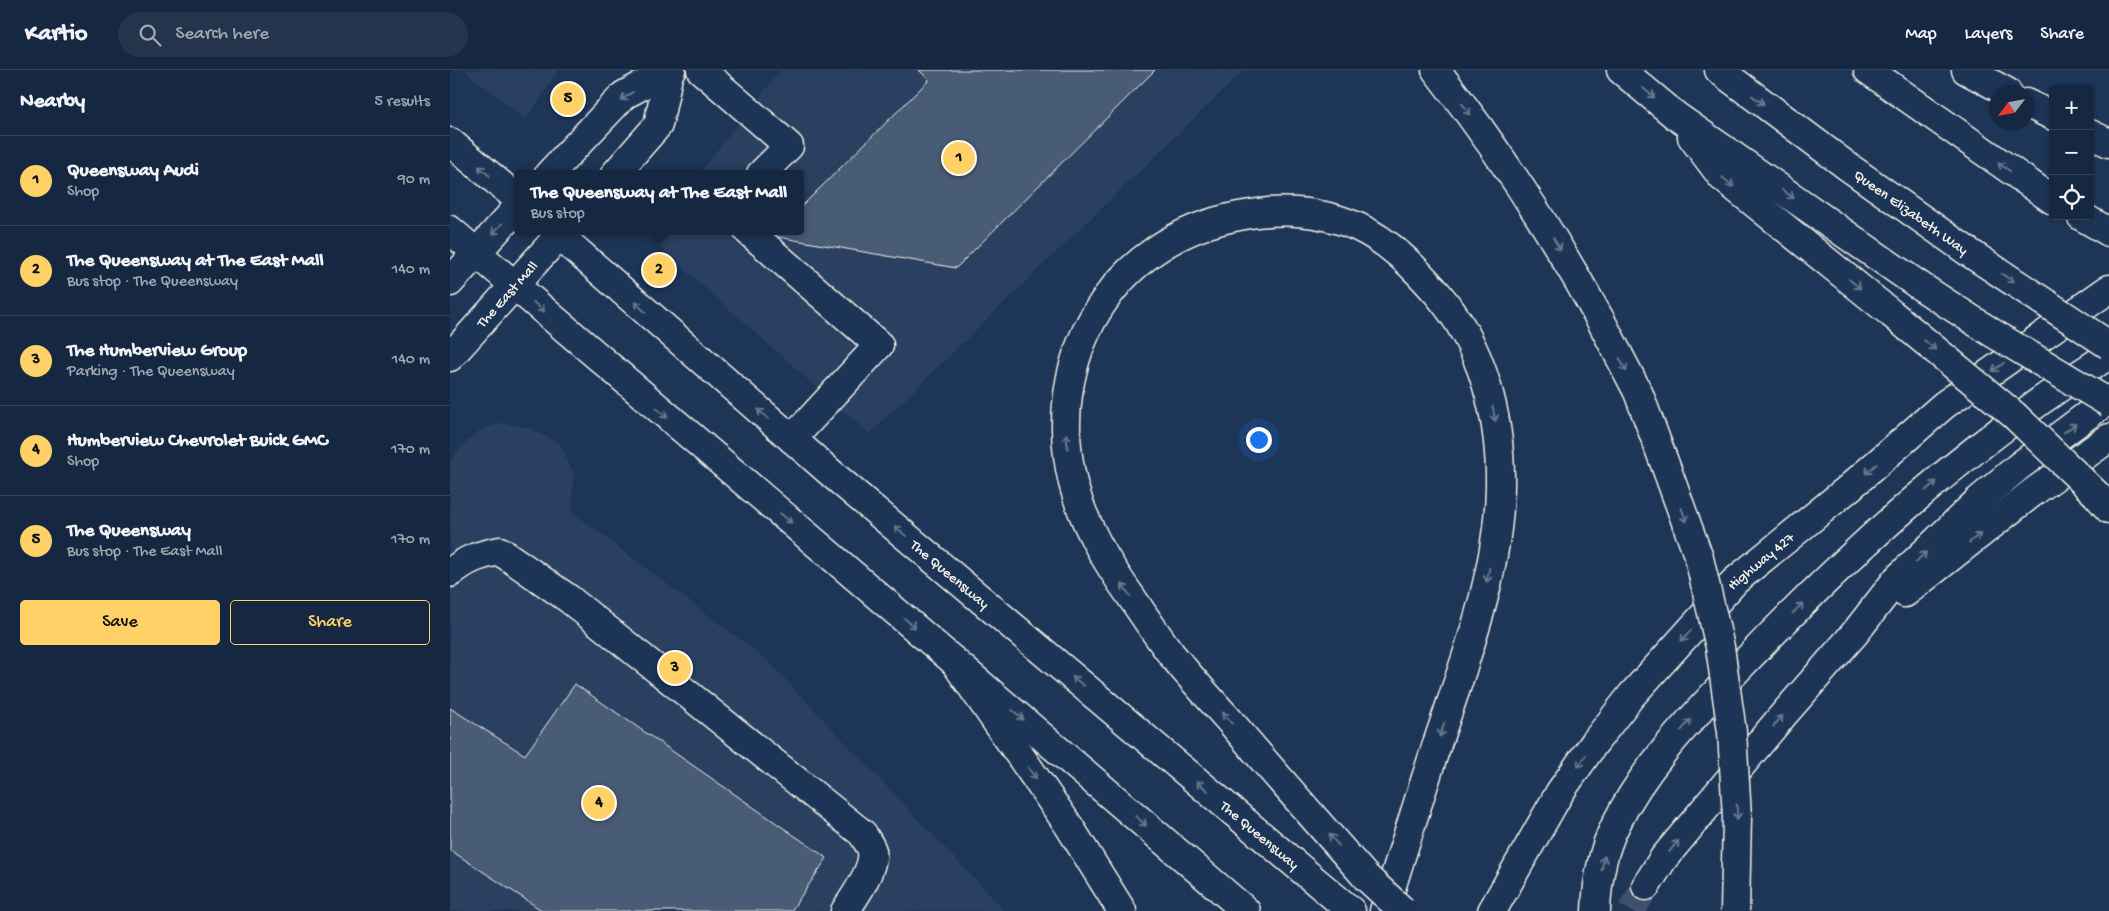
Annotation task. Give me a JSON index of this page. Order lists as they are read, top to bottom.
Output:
{
  "streets": {
    "main road": [
      "Queen Elizabeth Way",
      "The East Mall",
      "Highway 427",
      "The Queensway"
    ]
  },
  "north": "bottom left",
  "page": {
    "header": "Kartio",
    "search": "Search here",
    "nav": ["Map", "Layers", "Share"],
    "heading": ["Nearby", "5 results"],
    "pins": [
      "5",
      "1",
      "2",
      "3",
      "4"
    ],
    "map_buttons": ["+", "−"],
    "list": [
      {
        "mark": "1",
        "name": "Queensway Audi",
        "note": "Shop",
        "value": "90 m"
      },
      {
        "mark": "2",
        "name": "The Queensway at The East Mall",
        "note": "Bus stop · The Queensway",
        "value": "140 m"
      },
      {
        "mark": "3",
        "name": "The Humberview Group",
        "note": "Parking · The Queensway",
        "value": "140 m"
      },
      {
        "mark": "4",
        "name": "Humberview Chevrolet Buick GMC",
        "note": "Shop",
        "value": "170 m"
      },
      {
        "mark": "5",
        "name": "The Queensway",
        "note": "Bus stop · The East Mall",
        "value": "170 m"
      }
    ],
    "popup": ["The Queensway at The East Mall", "Bus stop"],
    "buttons": ["Save", "Share"]
  }
}
